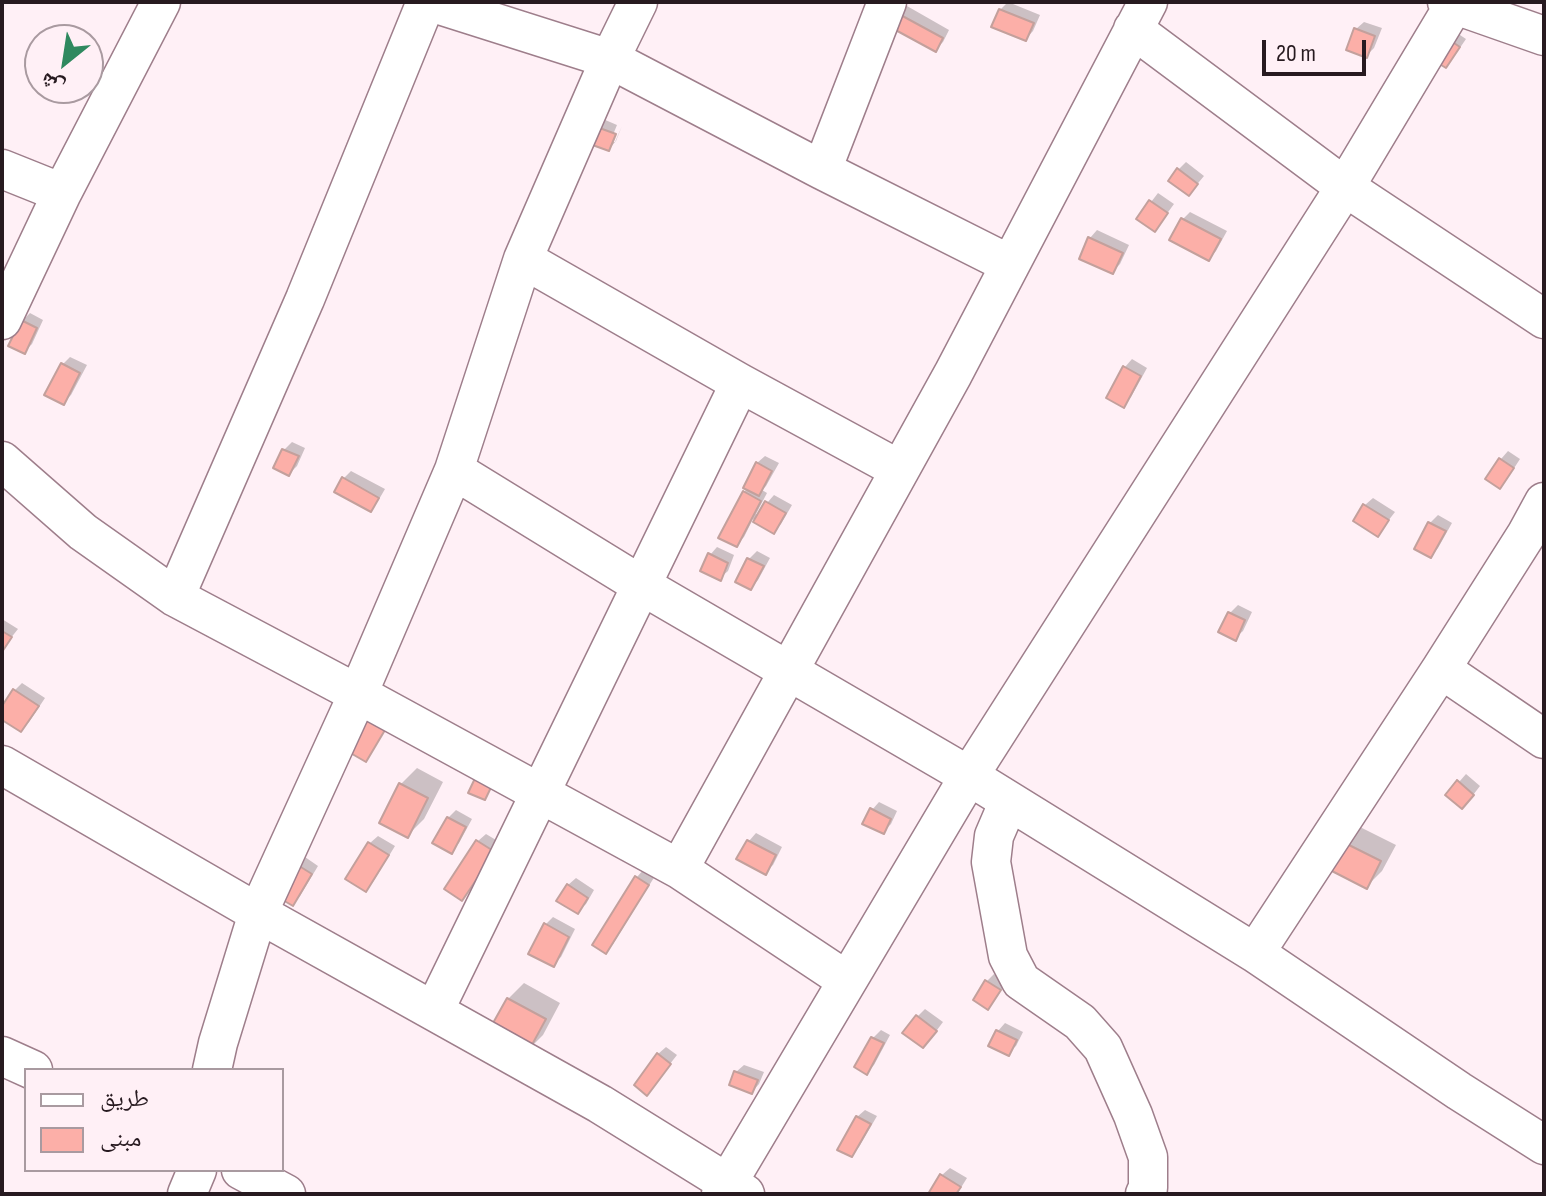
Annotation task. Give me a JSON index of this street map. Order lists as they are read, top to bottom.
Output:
{
  "legend": ["طريق", "مبنى"],
  "scale_bar": "20 m",
  "north": "bottom left"
}
